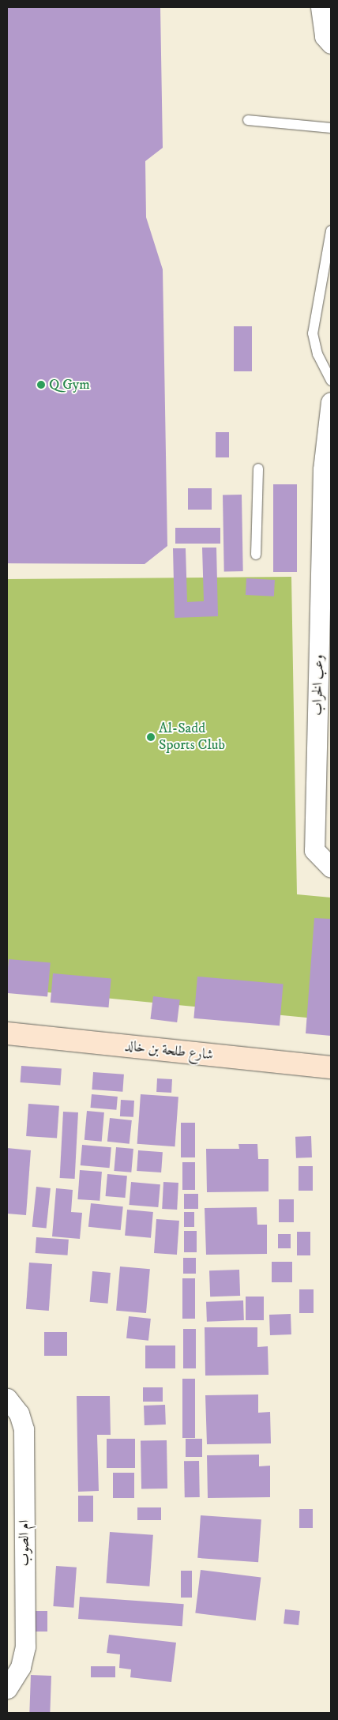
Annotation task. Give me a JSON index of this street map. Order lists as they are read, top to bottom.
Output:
{
  "streets": {
    "street": ["وعب الخراب", "شارع طلحة بن خالد", "ام الصوب"]
  },
  "places": ["Q Gym", "Al-Sadd Sports Club"]
}
